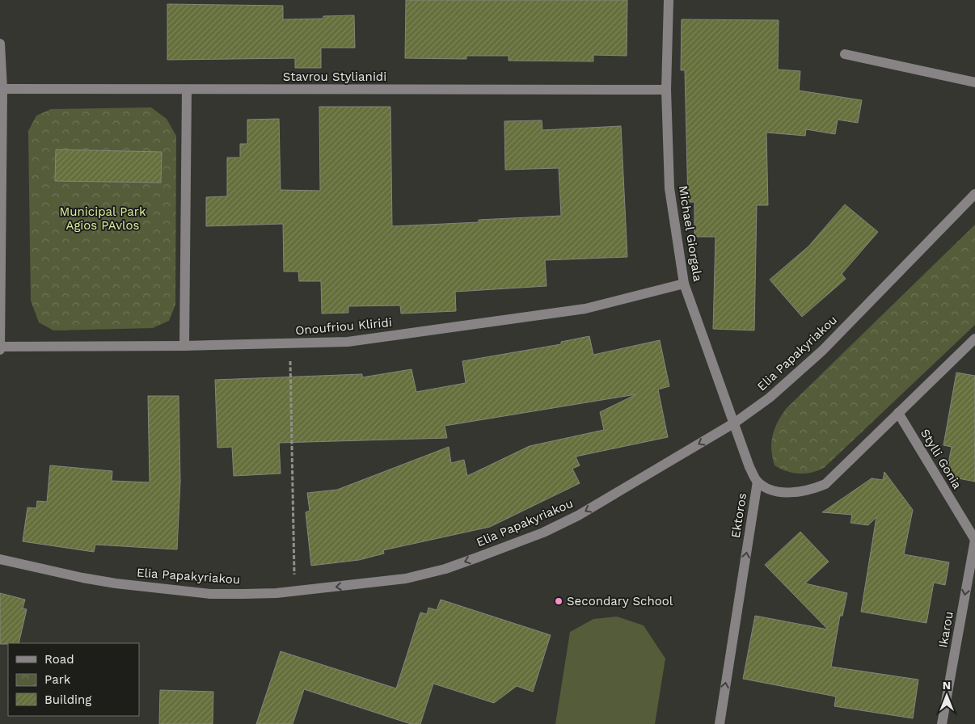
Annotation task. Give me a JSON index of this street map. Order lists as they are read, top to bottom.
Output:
{
  "streets": {
    "street": [
      "Stavrou Stylianidi",
      "Michael Giorgala",
      "Onoufriou Kliridi",
      "Elia Papakyriakou",
      "Stylli Gonia",
      "Ektoros",
      "Ikarou"
    ]
  },
  "crossings": [
    ["Stavrou Stylianidi", "Michael Giorgala"],
    ["Michael Giorgala", "Onoufriou Kliridi"],
    ["Michael Giorgala", "Elia Papakyriakou"],
    ["Michael Giorgala", "Ektoros"],
    ["Stylli Gonia", "Ektoros"],
    ["Stylli Gonia", "Ikarou"]
  ],
  "one_way": ["Elia Papakyriakou", "Ektoros", "Ikarou"],
  "parks": ["Municipal Park Agios PAvlos"],
  "places": ["Secondary School"],
  "legend": ["Road", "Park", "Building"],
  "north": "top"
}
